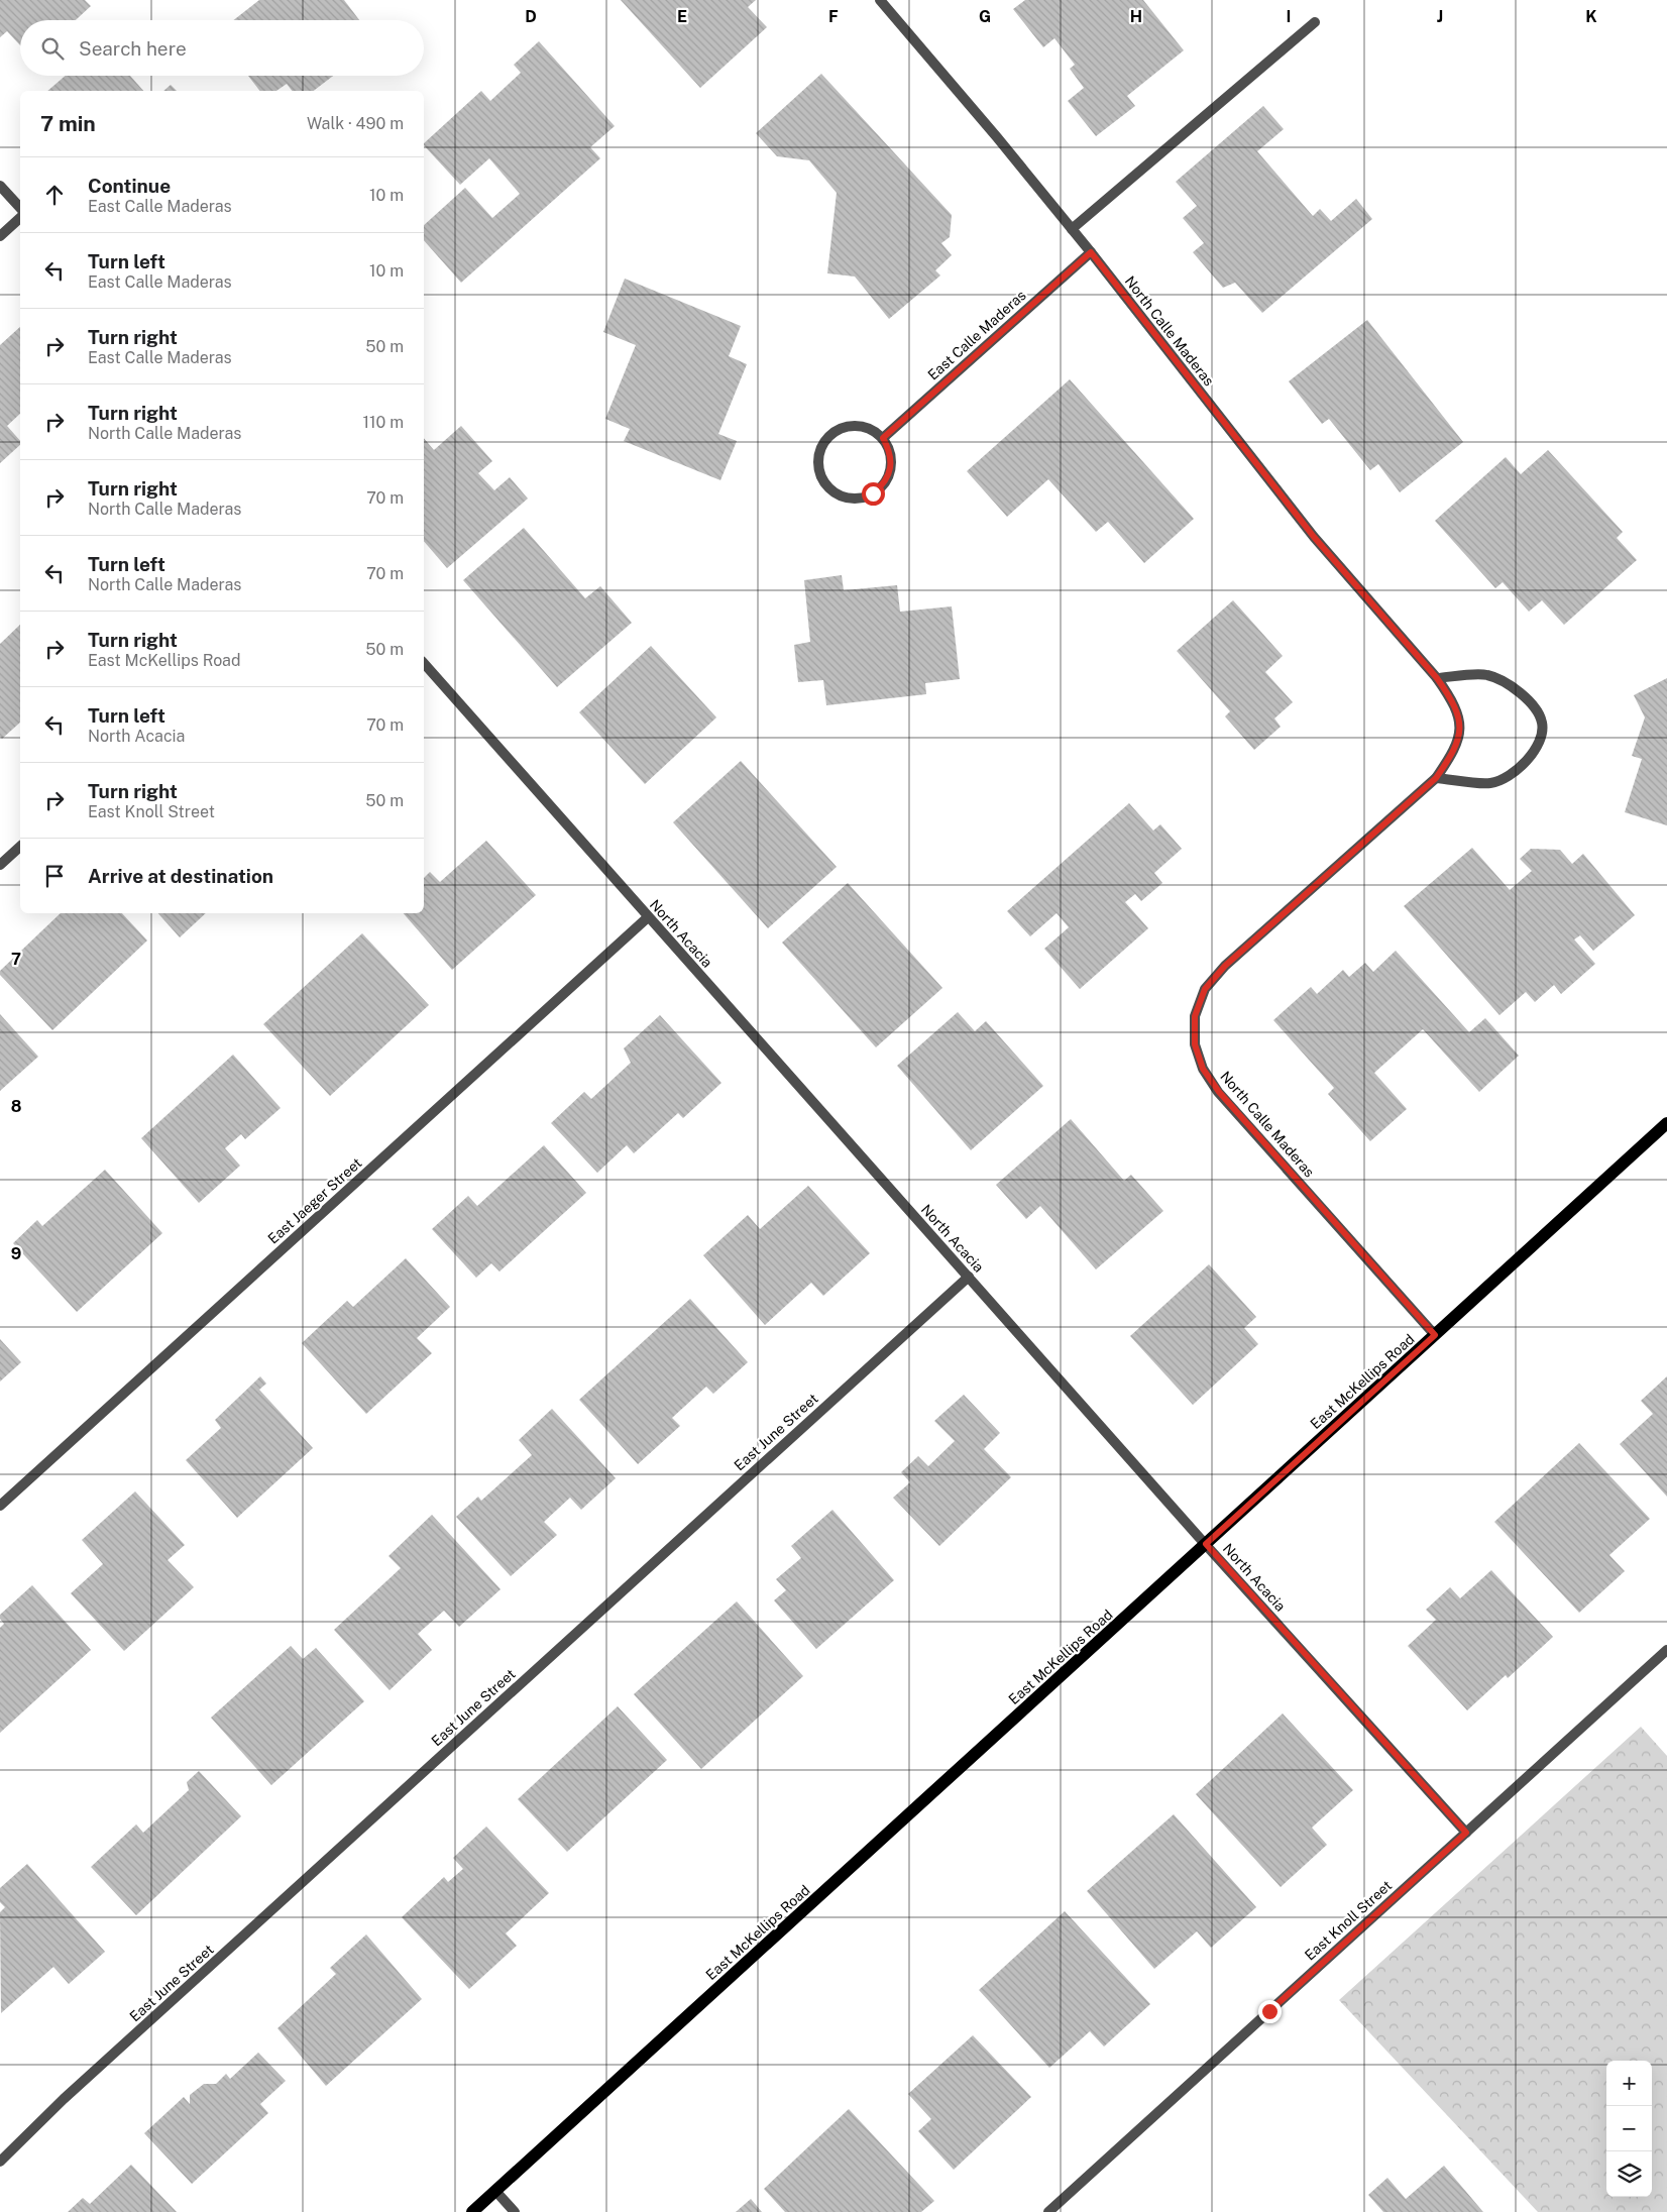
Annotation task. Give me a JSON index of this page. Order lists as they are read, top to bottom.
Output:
{
  "streets": {
    "main road": ["East McKellips Road"],
    "street": [
      "North Calle Maderas",
      "East Calle Maderas",
      "North Acacia",
      "East Jaeger Street",
      "East June Street",
      "East Knoll Street"
    ]
  },
  "crossings": [
    ["North Calle Maderas", "East Calle Maderas"],
    ["North Calle Maderas", "East McKellips Road"],
    ["North Acacia", "East Jaeger Street"],
    ["North Acacia", "East McKellips Road"],
    ["North Acacia", "East June Street"],
    ["North Acacia", "East Knoll Street"]
  ],
  "page": {
    "search": "Search here",
    "heading": ["7 min", "Walk · 490 m"],
    "list": [
      ["Continue", "East Calle Maderas", "10 m"],
      ["Turn left", "East Calle Maderas", "10 m"],
      ["Turn right", "East Calle Maderas", "50 m"],
      ["Turn right", "North Calle Maderas", "110 m"],
      ["Turn right", "North Calle Maderas", "70 m"],
      ["Turn left", "North Calle Maderas", "70 m"],
      ["Turn right", "East McKellips Road", "50 m"],
      ["Turn left", "North Acacia", "70 m"],
      ["Turn right", "East Knoll Street", "50 m"],
      "Arrive at destination"
    ],
    "map_buttons": ["+", "−"]
  },
  "grid": {
    "columns": [
      "D",
      "E",
      "F",
      "G",
      "H",
      "I",
      "J",
      "K"
    ],
    "rows": ["7", "8", "9"]
  }
}
